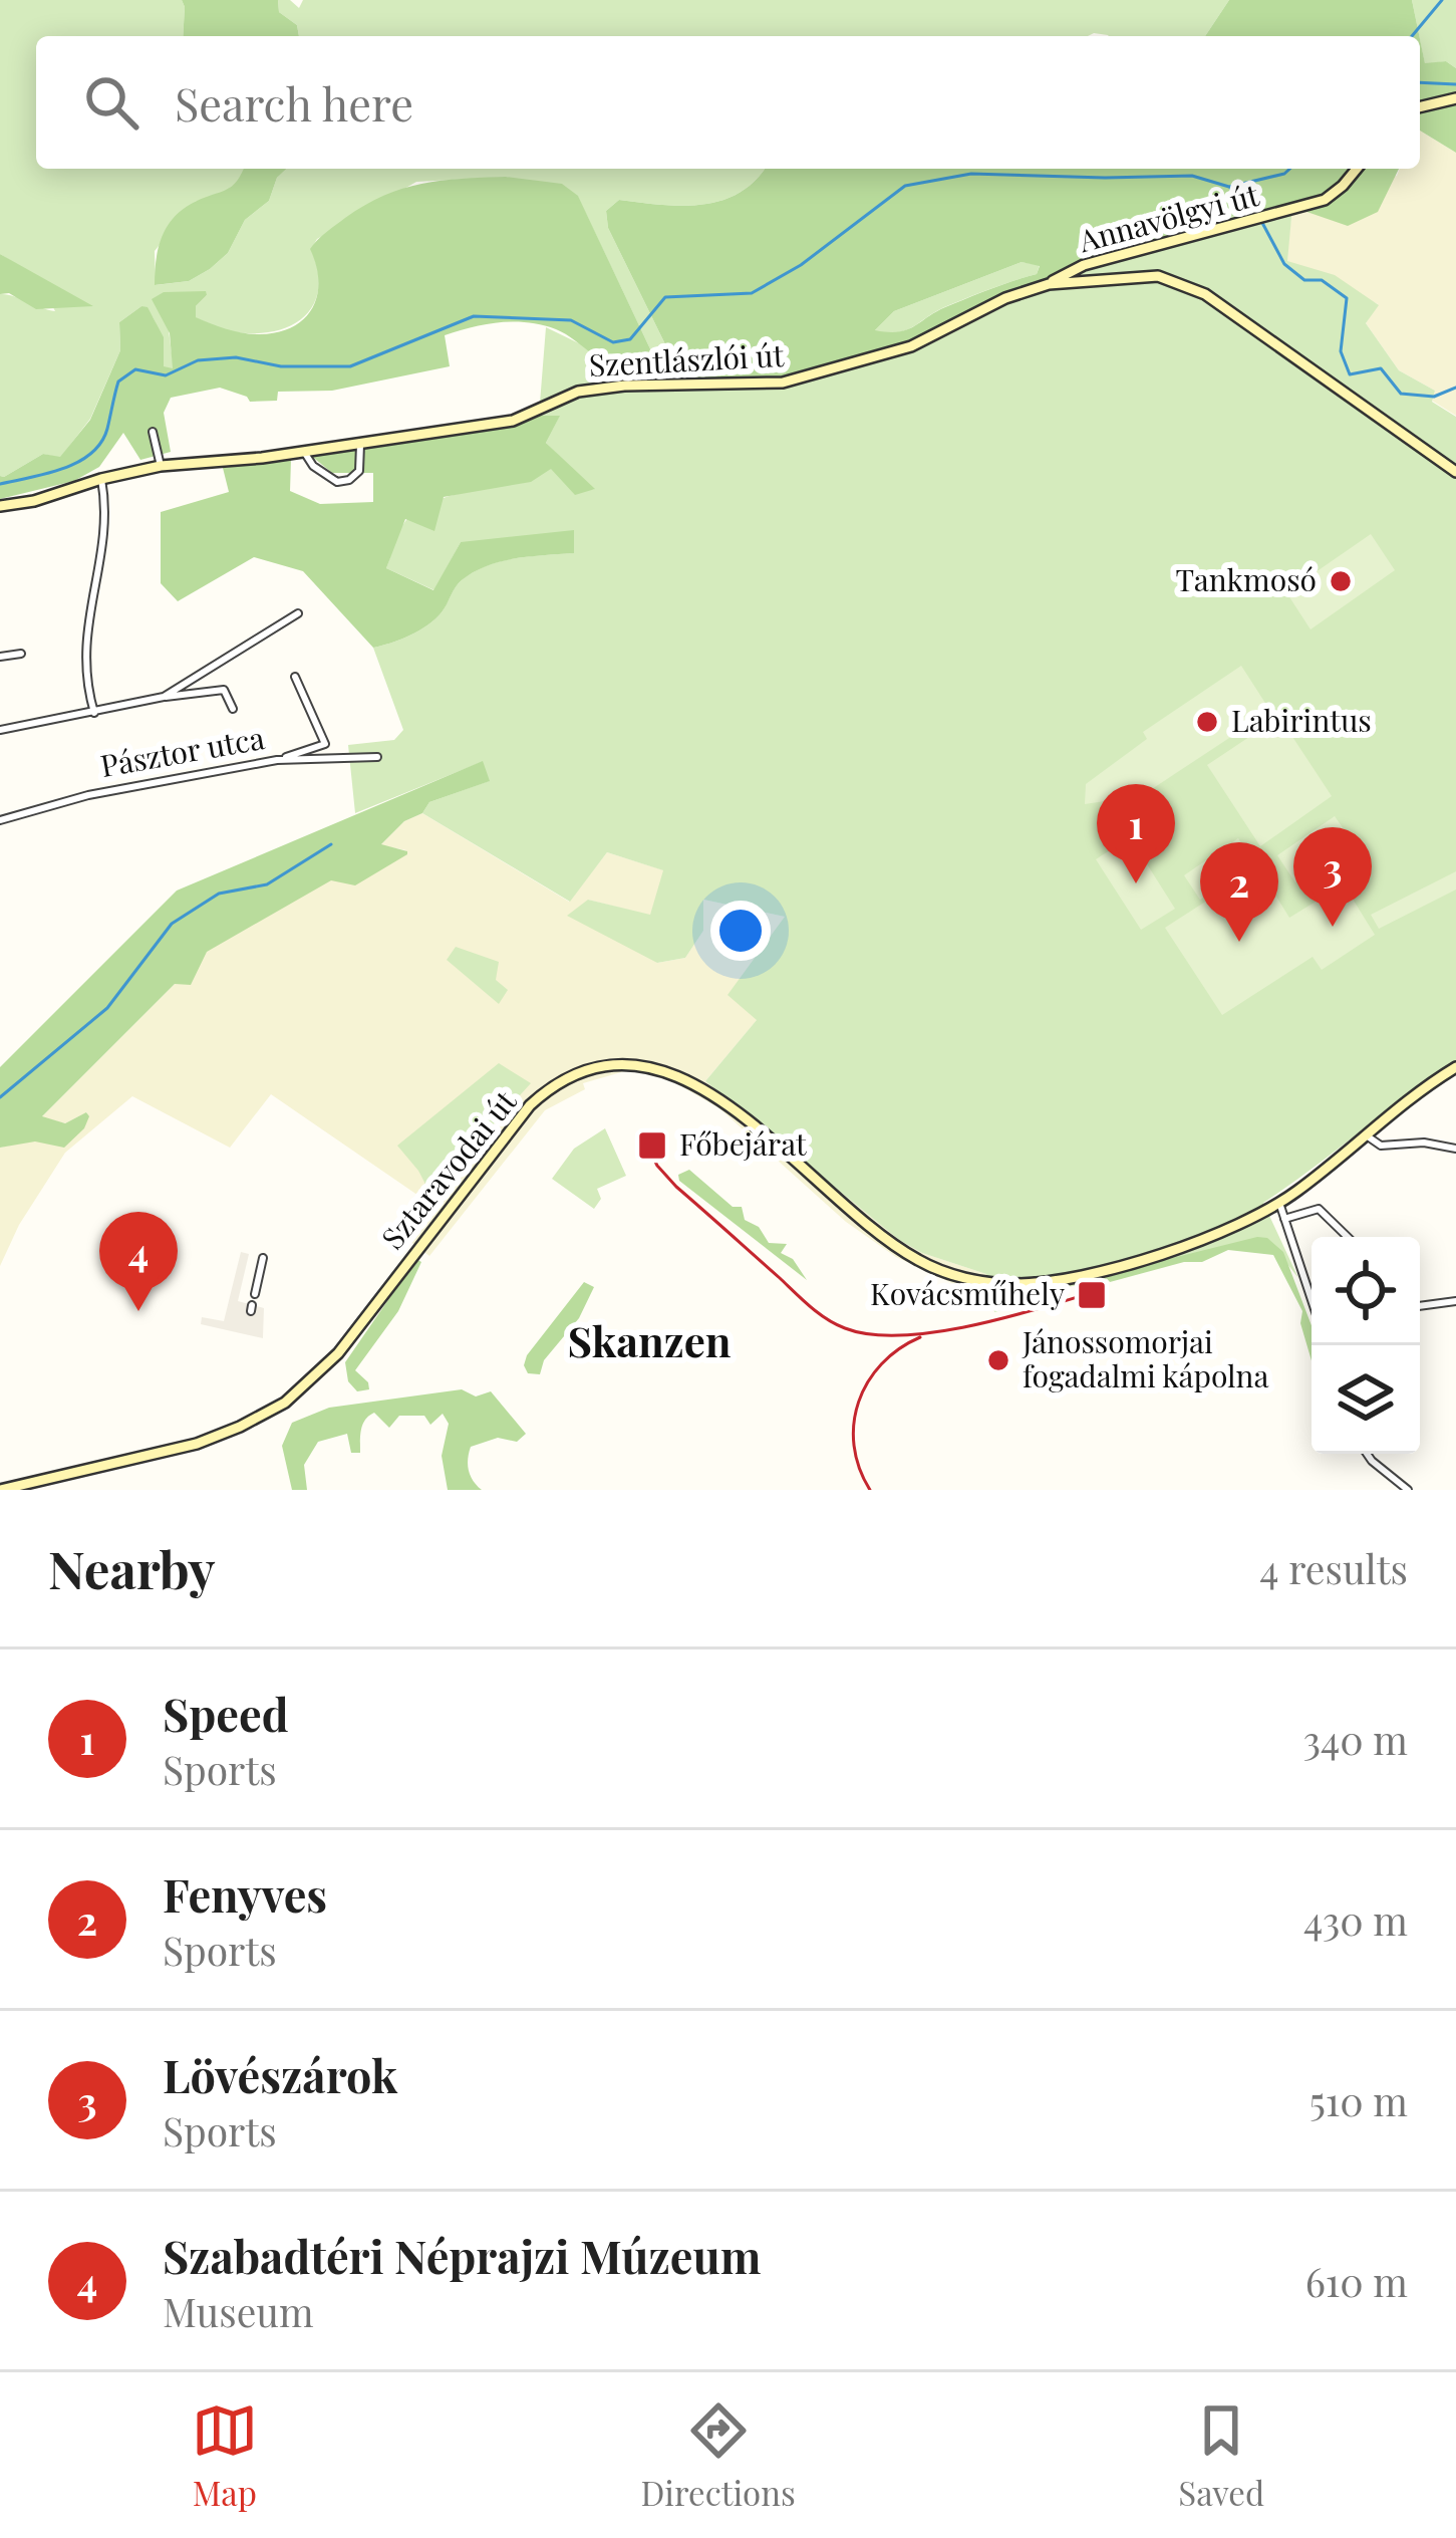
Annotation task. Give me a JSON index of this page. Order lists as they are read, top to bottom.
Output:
{
  "streets": {
    "street": [
      "Annavölgyi út",
      "Szentlászlói út",
      "Pásztor utca",
      "Sztaravodai út"
    ]
  },
  "crossings": [
    ["Annavölgyi út", "Szentlászlói út"]
  ],
  "districts": ["Skanzen"],
  "places": {
    "other": ["Tankmosó", "Labirintus", "Jánossomorjai fogadalmi kápolna"],
    "transit": ["Főbejárat", "Kovácsműhely"]
  },
  "page": {
    "search": "Search here",
    "pins": [
      "1",
      "3",
      "2",
      "4"
    ],
    "heading": ["Nearby", "4 results"],
    "list": [
      {
        "mark": "1",
        "name": "Speed",
        "note": "Sports",
        "value": "340 m"
      },
      {
        "mark": "2",
        "name": "Fenyves",
        "note": "Sports",
        "value": "430 m"
      },
      {
        "mark": "3",
        "name": "Lövészárok",
        "note": "Sports",
        "value": "510 m"
      },
      {
        "mark": "4",
        "name": "Szabadtéri Néprajzi Múzeum",
        "note": "Museum",
        "value": "610 m"
      }
    ],
    "nav": ["Map", "Directions", "Saved"]
  }
}
